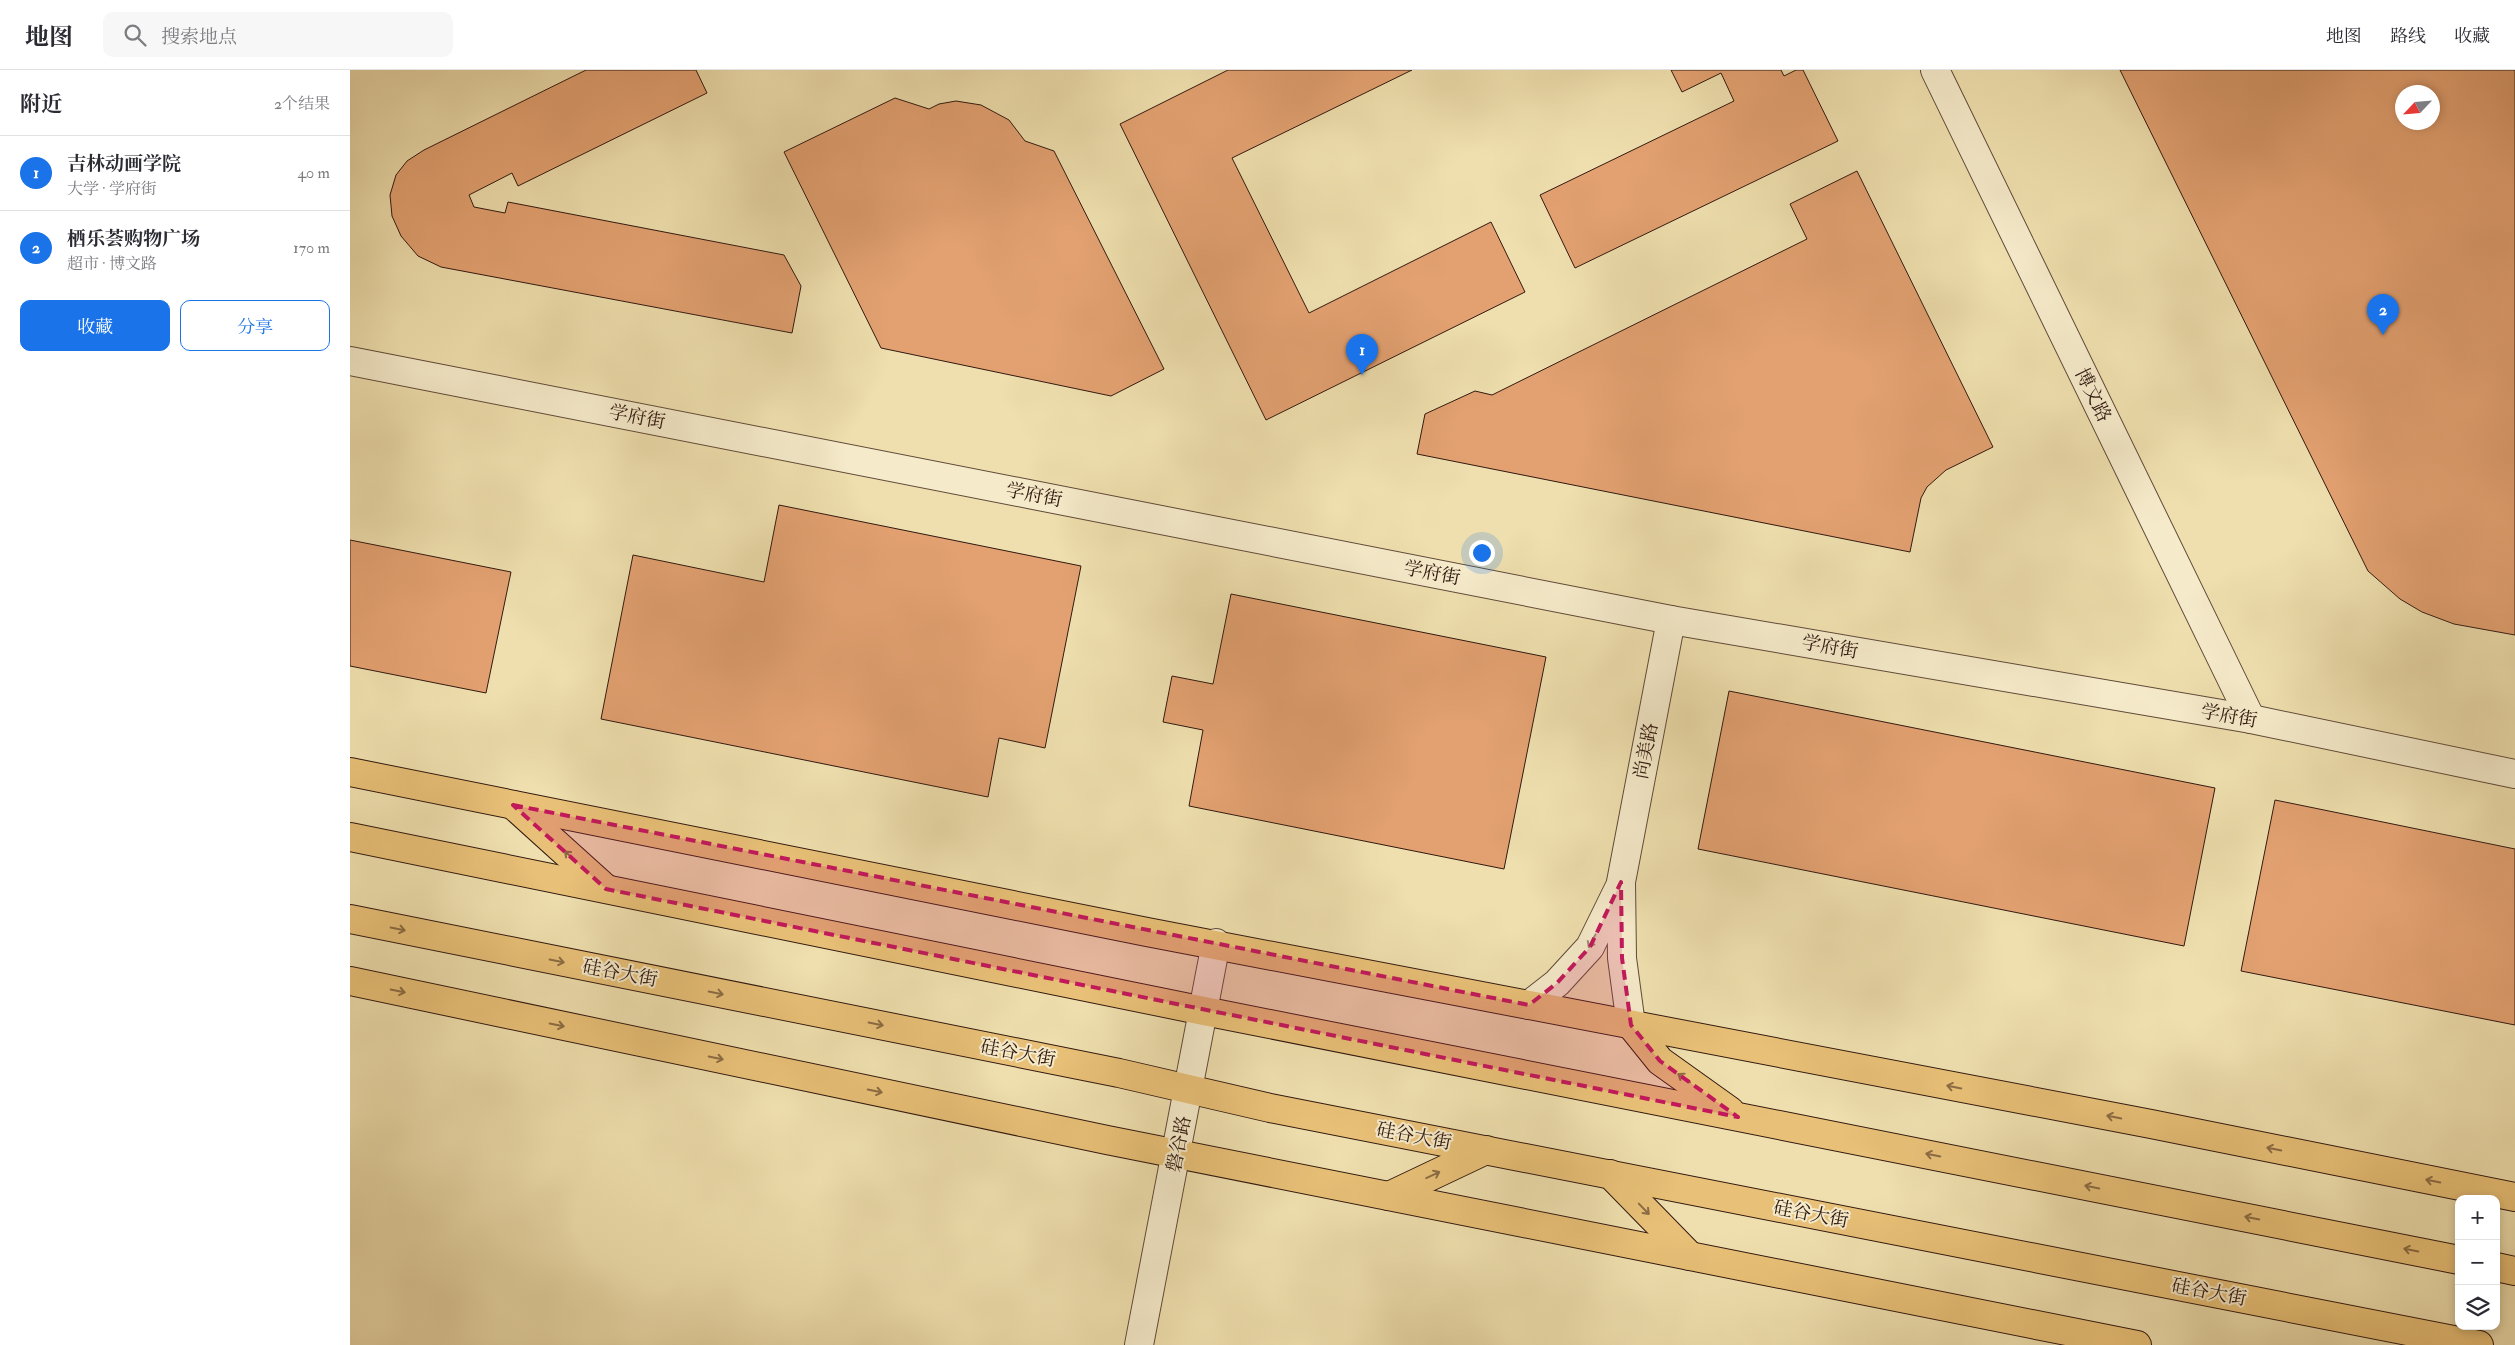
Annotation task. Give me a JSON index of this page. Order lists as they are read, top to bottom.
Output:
{
  "streets": {
    "main road": ["硅谷大街"],
    "street": [
      "博文路",
      "学府街",
      "尚美路",
      "磐谷路"
    ]
  },
  "crossings": [
    ["博文路", "学府街"],
    ["学府街", "尚美路"],
    ["硅谷大街", "磐谷路"]
  ],
  "north": "bottom left",
  "page": {
    "header": "地图",
    "search": "搜索地点",
    "nav": ["地图", "路线", "收藏"],
    "heading": ["附近", "2个结果"],
    "list": [
      {
        "mark": "1",
        "name": "吉林动画学院",
        "note": "大学 · 学府街",
        "value": "40 m"
      },
      {
        "mark": "2",
        "name": "栖乐荟购物广场",
        "note": "超市 · 博文路",
        "value": "170 m"
      }
    ],
    "buttons": ["收藏", "分享"],
    "pins": ["2", "1"],
    "map_buttons": ["+", "−"]
  }
}
